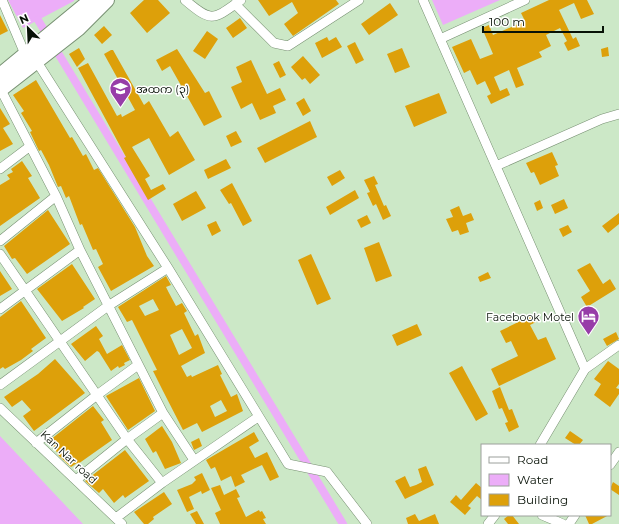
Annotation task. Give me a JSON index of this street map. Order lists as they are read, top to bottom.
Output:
{
  "streets": {
    "street": ["Kan Nar road"]
  },
  "places": {
    "school or university": ["အထက (၃)"],
    "hotel": ["Facebook Motel"]
  },
  "legend": ["Road", "Water", "Building"],
  "scale_bar": "100 m",
  "north": "top left"
}
